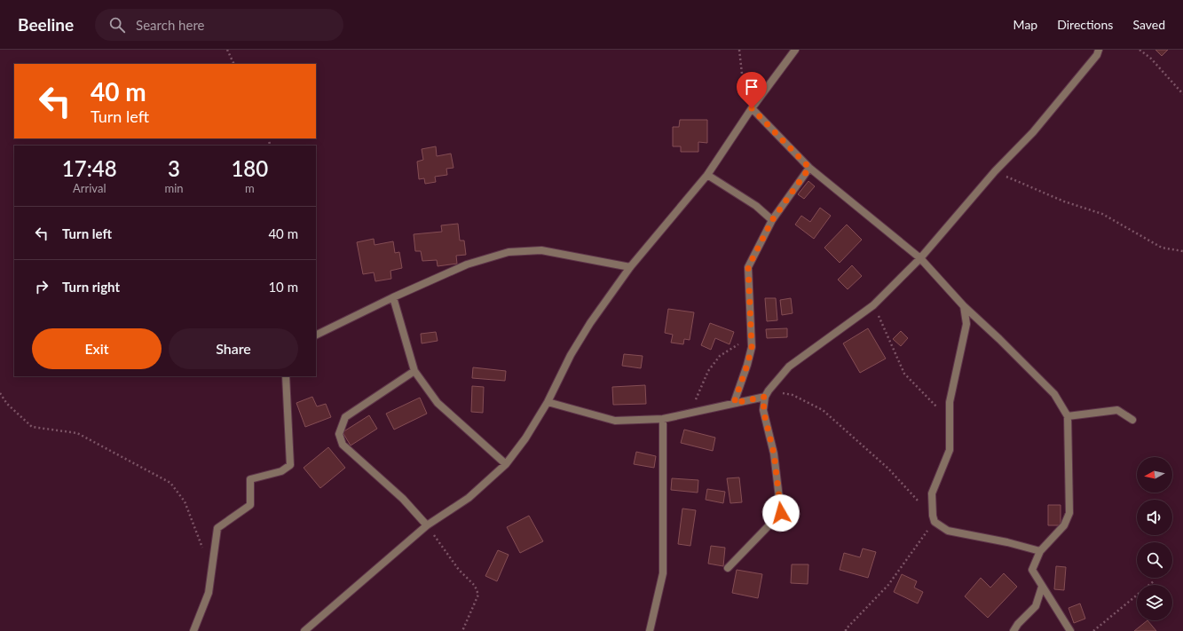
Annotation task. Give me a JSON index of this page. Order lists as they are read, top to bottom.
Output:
{
  "north": "left",
  "page": {
    "header": "Beeline",
    "search": "Search here",
    "nav": ["Map", "Directions", "Saved"],
    "turn": ["40 m", "Turn left"],
    "eta": [
      "17:48",
      "Arrival",
      "3",
      "min",
      "180",
      "m"
    ],
    "list": [
      {
        "name": "Turn left",
        "value": "40 m"
      },
      {
        "name": "Turn right",
        "value": "10 m"
      }
    ],
    "buttons": ["Exit", "Share"]
  }
}
